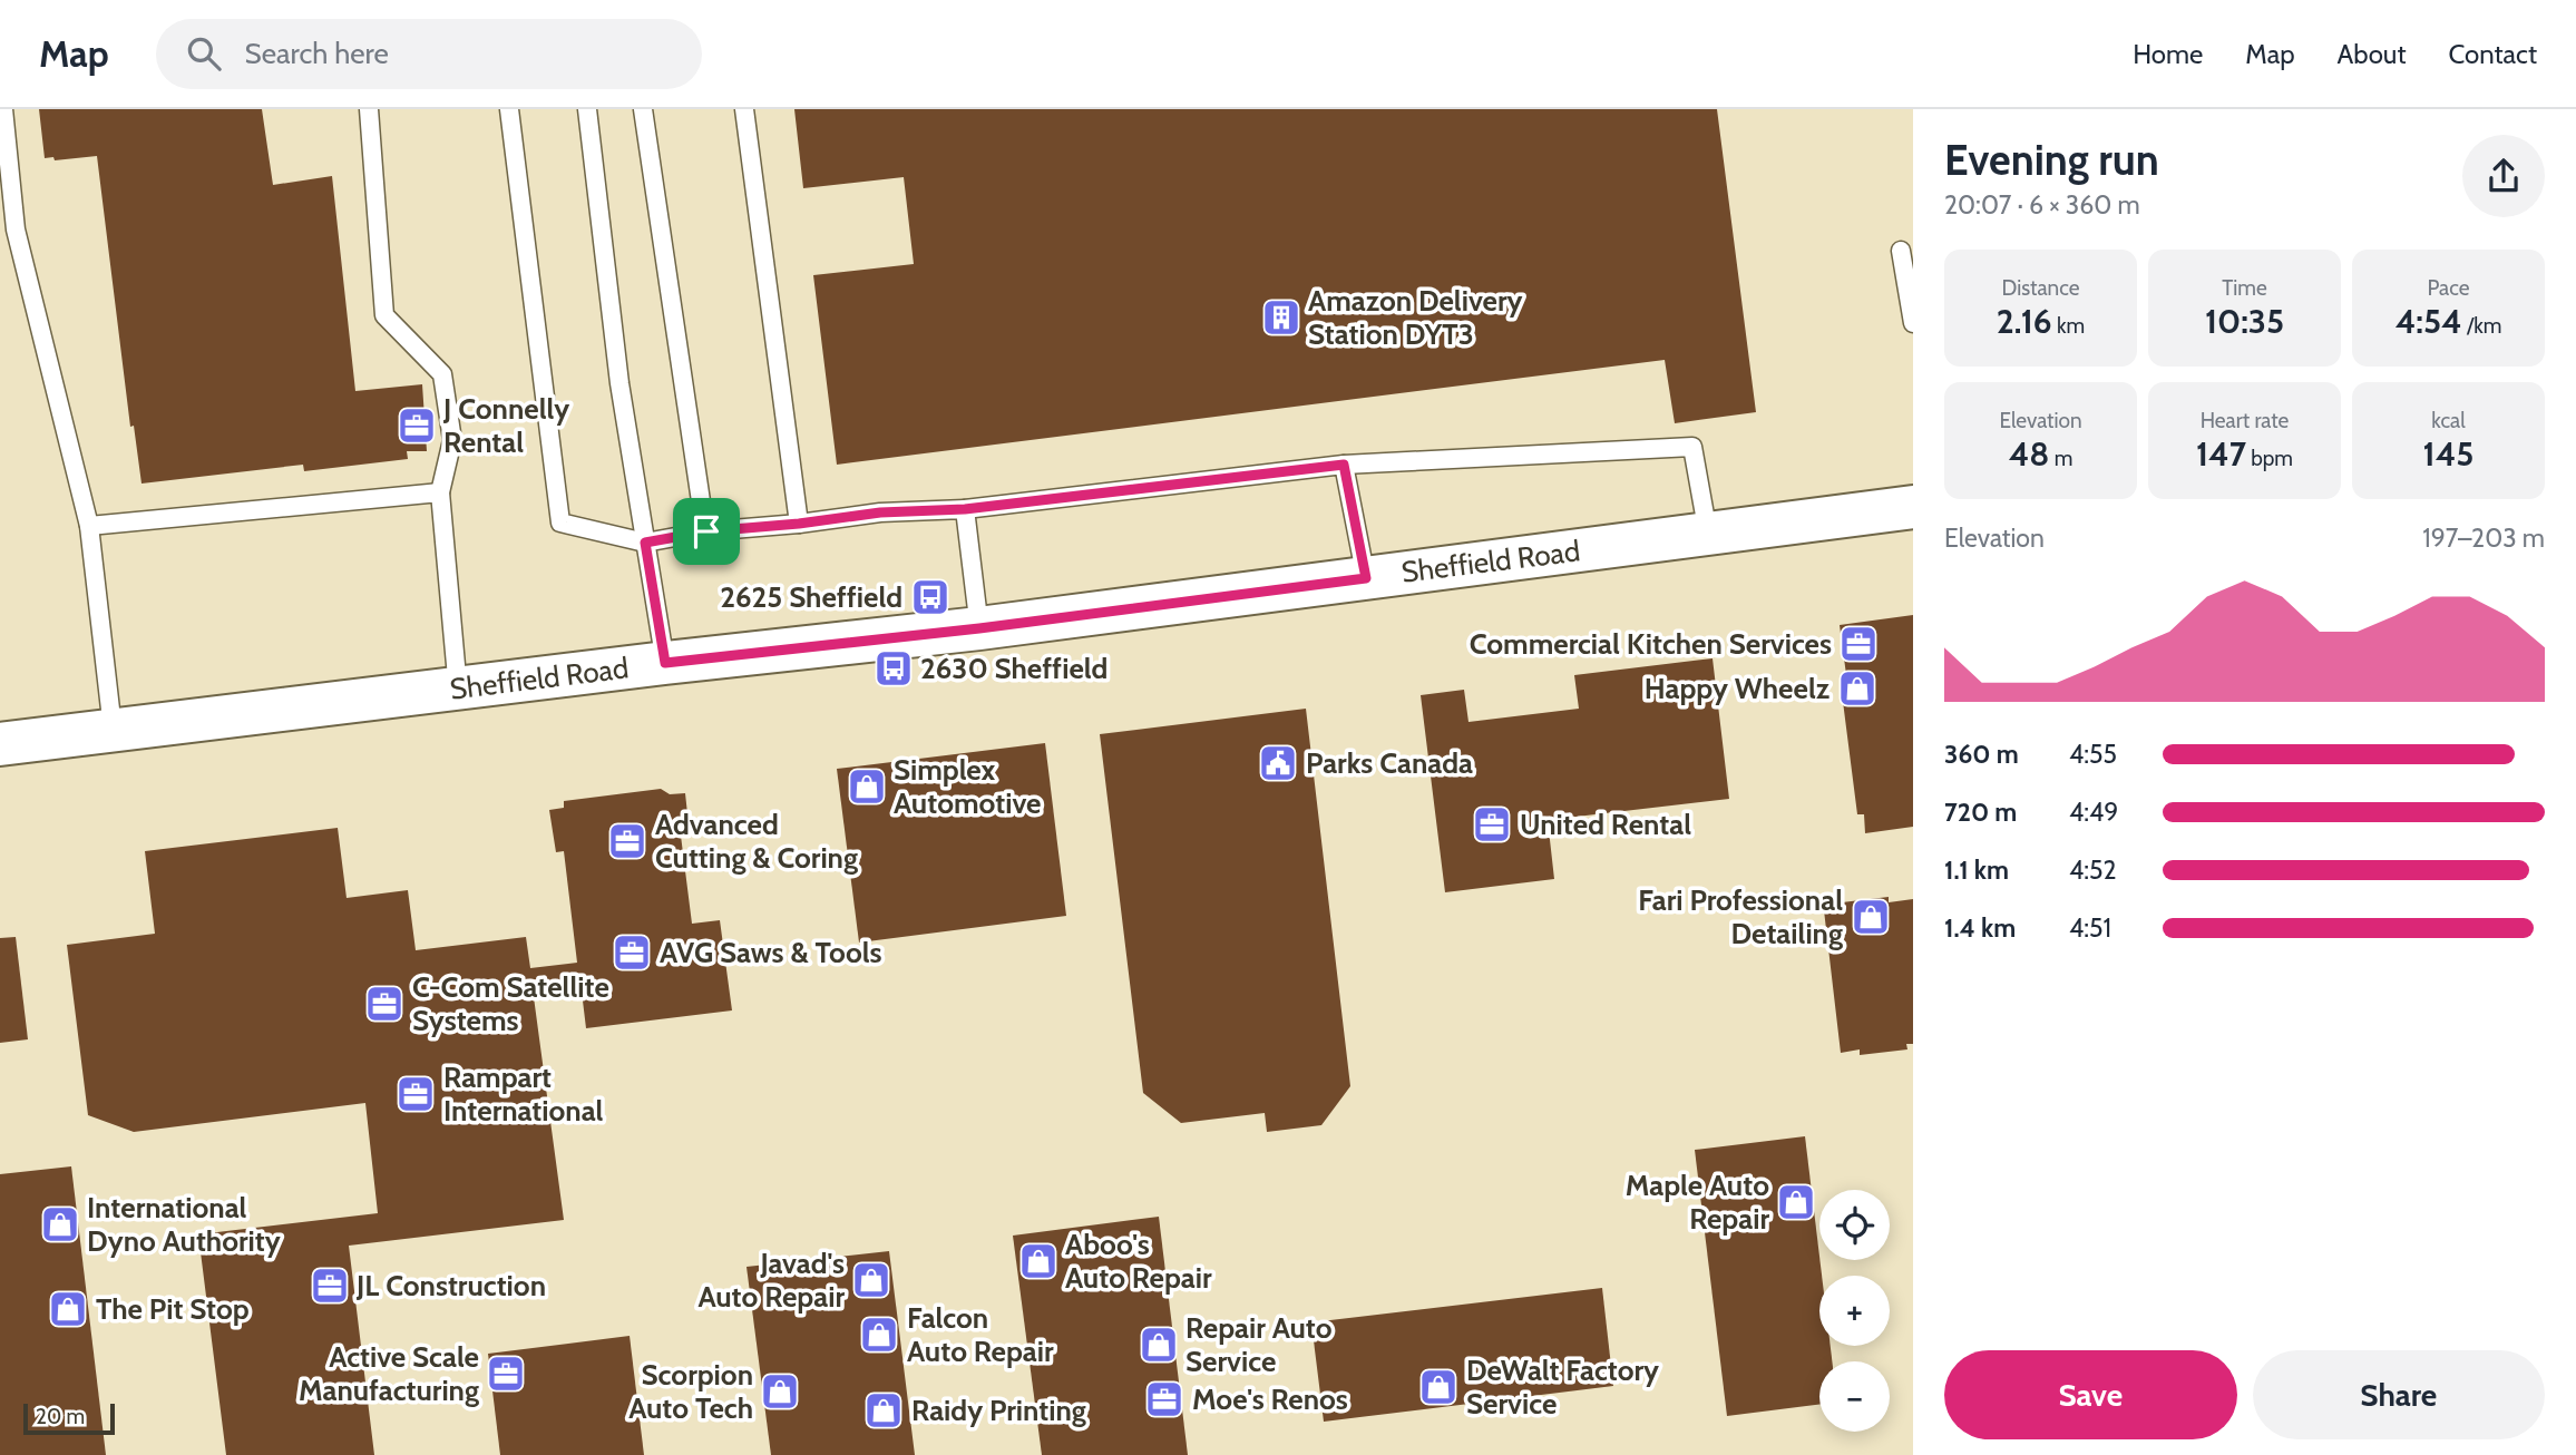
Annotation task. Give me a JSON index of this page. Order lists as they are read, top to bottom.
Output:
{
  "streets": {
    "street": ["Sheffield Road"]
  },
  "places": {
    "building": ["Amazon Delivery Station DYT3"],
    "office": [
      "J Connelly Rental",
      "Commercial Kitchen Services",
      "United Rental",
      "Advanced Cutting & Coring",
      "AVG Saws & Tools",
      "C-Com Satellite Systems",
      "Rampart International",
      "JL Construction",
      "Active Scale Manufacturing",
      "Moe's Renos"
    ],
    "bus stop": ["2625 Sheffield", "2630 Sheffield"],
    "shop": [
      "Happy Wheelz",
      "Simplex Automotive",
      "Fari Professional Detailing",
      "Maple Auto Repair",
      "International Dyno Authority",
      "Aboo's Auto Repair",
      "Javad's Auto Repair",
      "The Pit Stop",
      "Falcon Auto Repair",
      "Repair Auto Service",
      "DeWalt Factory Service",
      "Scorpion Auto Tech",
      "Raidy Printing"
    ],
    "public building": ["Parks Canada"]
  },
  "scale_bar": "20 m",
  "page": {
    "header": "Map",
    "search": "Search here",
    "nav": [
      "Home",
      "Map",
      "About",
      "Contact"
    ],
    "heading": ["Evening run", "20:07 · 6 × 360 m"],
    "stats": [
      ["Distance", "2.16 km"],
      ["Time", "10:35"],
      ["Pace", "4:54 /km"],
      ["Elevation", "48 m"],
      ["Heart rate", "147 bpm"],
      ["kcal", "145"]
    ],
    "chart": ["Elevation", "197–203 m"],
    "list": [
      {
        "name": "360 m",
        "note": "4:55"
      },
      {
        "name": "720 m",
        "note": "4:49"
      },
      {
        "name": "1.1 km",
        "note": "4:52"
      },
      {
        "name": "1.4 km",
        "note": "4:51"
      }
    ],
    "map_buttons": ["+", "−"],
    "buttons": ["Save", "Share"],
    "scale": "20 m"
  }
}
